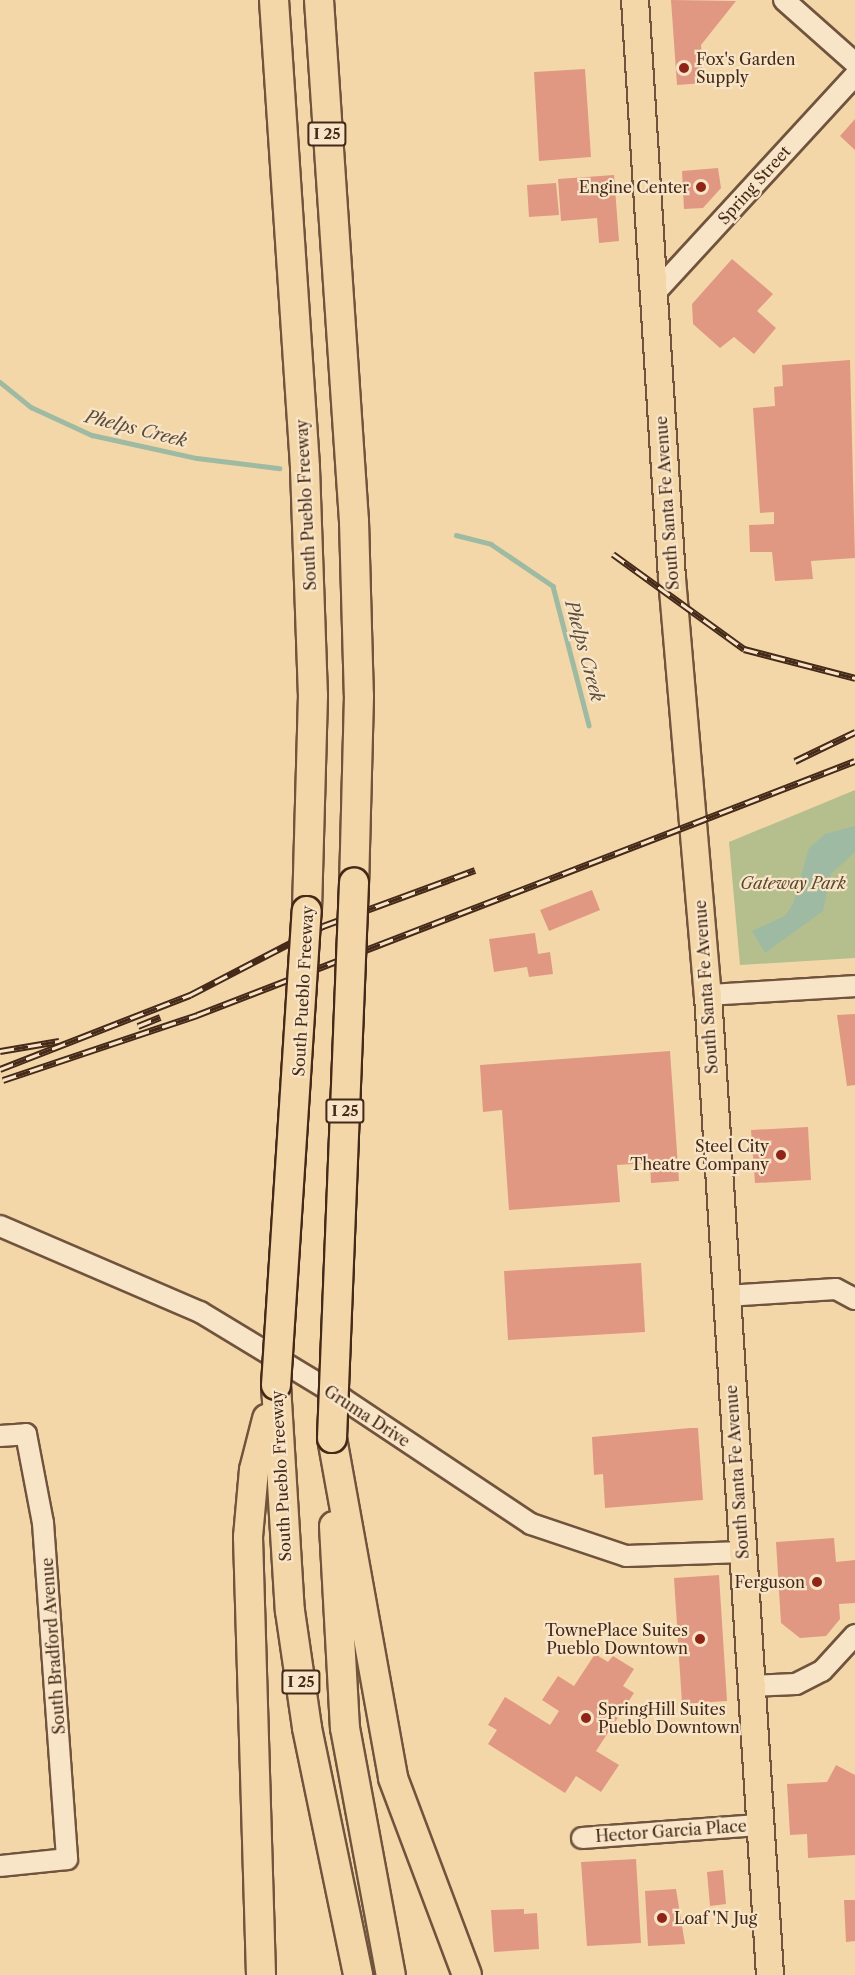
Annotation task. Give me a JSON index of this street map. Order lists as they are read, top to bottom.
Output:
{
  "streets": {
    "highway": ["I 25", "South Pueblo Freeway"],
    "main road": ["South Santa Fe Avenue"],
    "street": [
      "Spring Street",
      "Gruma Drive",
      "South Bradford Avenue",
      "Hector Garcia Place"
    ]
  },
  "crossings": [
    ["Spring Street", "South Santa Fe Avenue"],
    ["South Santa Fe Avenue", "Gruma Drive"],
    ["South Santa Fe Avenue", "Hector Garcia Place"]
  ],
  "water": ["Phelps Creek"],
  "parks": ["Gateway Park"],
  "places": [
    "Fox's Garden Supply",
    "Engine Center",
    "Steel City Theatre Company",
    "Ferguson",
    "TownePlace Suites Pueblo Downtown",
    "SpringHill Suites Pueblo Downtown",
    "Loaf 'N Jug"
  ]
}
